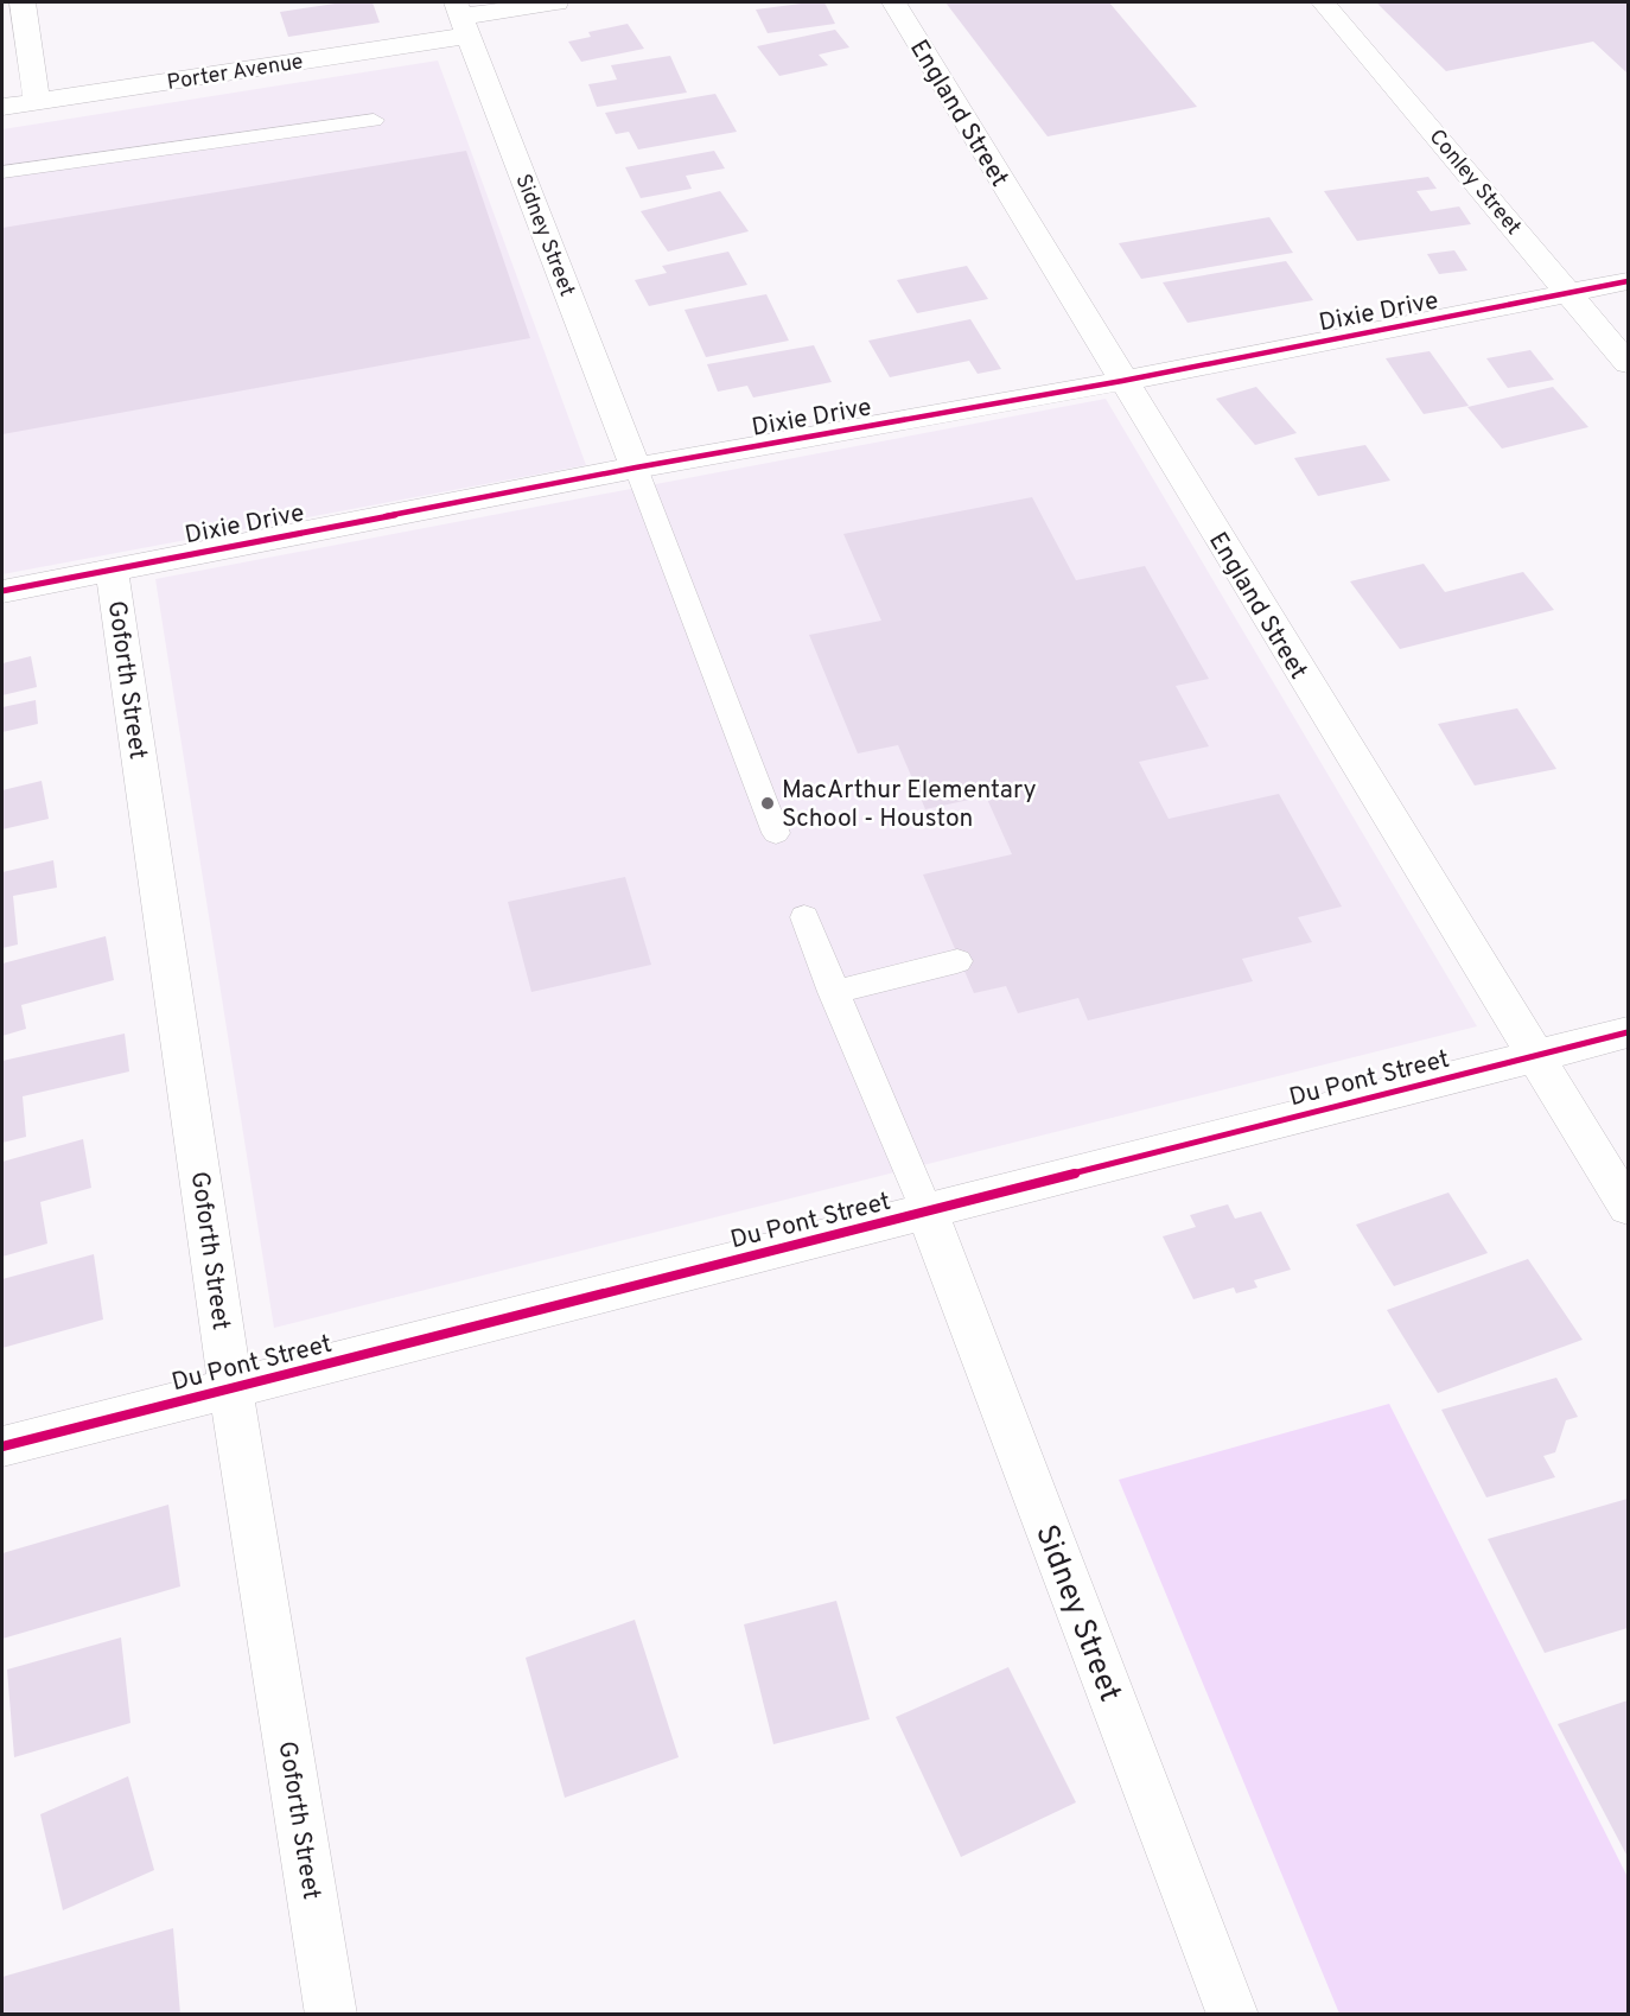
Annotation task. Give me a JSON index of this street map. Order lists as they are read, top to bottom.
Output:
{
  "streets": {
    "street": [
      "Porter Avenue",
      "England Street",
      "Conley Street",
      "Sidney Street",
      "Dixie Drive",
      "Goforth Street",
      "Du Pont Street"
    ]
  },
  "crossings": [
    ["Porter Avenue", "Sidney Street"],
    ["England Street", "Dixie Drive"],
    ["England Street", "Du Pont Street"],
    ["Conley Street", "Dixie Drive"],
    ["Sidney Street", "Dixie Drive"],
    ["Sidney Street", "Du Pont Street"],
    ["Dixie Drive", "Goforth Street"],
    ["Goforth Street", "Du Pont Street"]
  ],
  "places": ["MacArthur Elementary School - Houston"]
}
